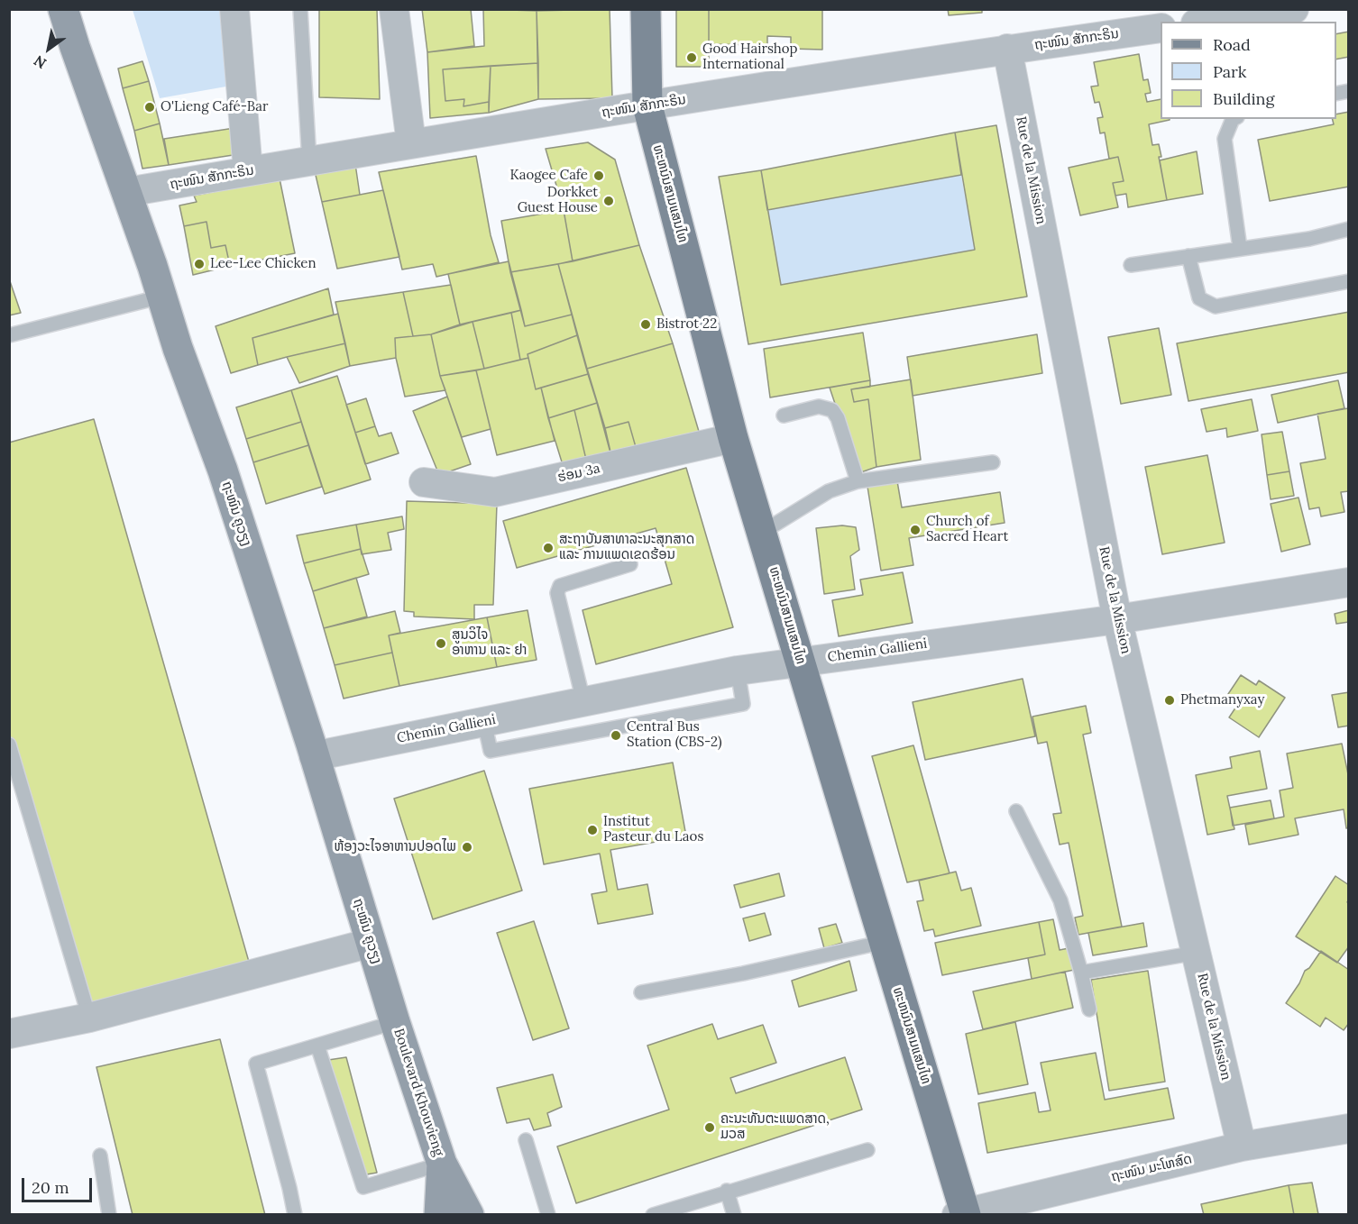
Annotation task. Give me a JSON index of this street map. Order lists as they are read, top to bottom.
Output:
{
  "streets": {
    "main road": ["ທະຫນົນສາມແສນໄທ"],
    "street": [
      "ຖະໜົນ ສັກກະຣິນ",
      "Rue de la Mission",
      "ຮ່ອມ 3a",
      "ຖະໜົນ ຄູວຽງ",
      "Chemin Gallieni",
      "Boulevard Khouvieng",
      "ຖະໜົນ ມະໂຫສົດ"
    ]
  },
  "crossings": [
    ["ຖະໜົນ ສັກກະຣິນ", "Rue de la Mission"],
    ["ຖະໜົນ ສັກກະຣິນ", "ທະຫນົນສາມແສນໄທ"],
    ["ຖະໜົນ ສັກກະຣິນ", "ຖະໜົນ ຄູວຽງ"],
    ["Rue de la Mission", "Chemin Gallieni"],
    ["Rue de la Mission", "ຖະໜົນ ມະໂຫສົດ"],
    ["ທະຫນົນສາມແສນໄທ", "ຮ່ອມ 3a"],
    ["ທະຫນົນສາມແສນໄທ", "Chemin Gallieni"],
    ["ທະຫນົນສາມແສນໄທ", "ຖະໜົນ ມະໂຫສົດ"],
    ["ຖະໜົນ ຄູວຽງ", "Chemin Gallieni"],
    ["ຖະໜົນ ຄູວຽງ", "Boulevard Khouvieng"]
  ],
  "places": [
    "Good Hairshop International",
    "O'Lieng Café-Bar",
    "Kaogee Cafe",
    "Dorkket Guest House",
    "Lee-Lee Chicken",
    "Bistrot 22",
    "Church of Sacred Heart",
    "ສະຖາບັນສາທາລະນະສຸກສາດ ແລະ ການແພດເຂດຮ້ອນ",
    "ສູນວິໄຈ ອາຫານ ແລະ ຢາ",
    "Phetmanyxay",
    "Central Bus Station (CBS-2)",
    "Institut Pasteur du Laos",
    "ຫ້ອງວະໄຈອາຫານປອດໄພ",
    "ຄະນະທັນຕະແພດສາດ, ມວສ"
  ],
  "legend": ["Road", "Park", "Building"],
  "scale_bar": "20 m",
  "north": "bottom left"
}
